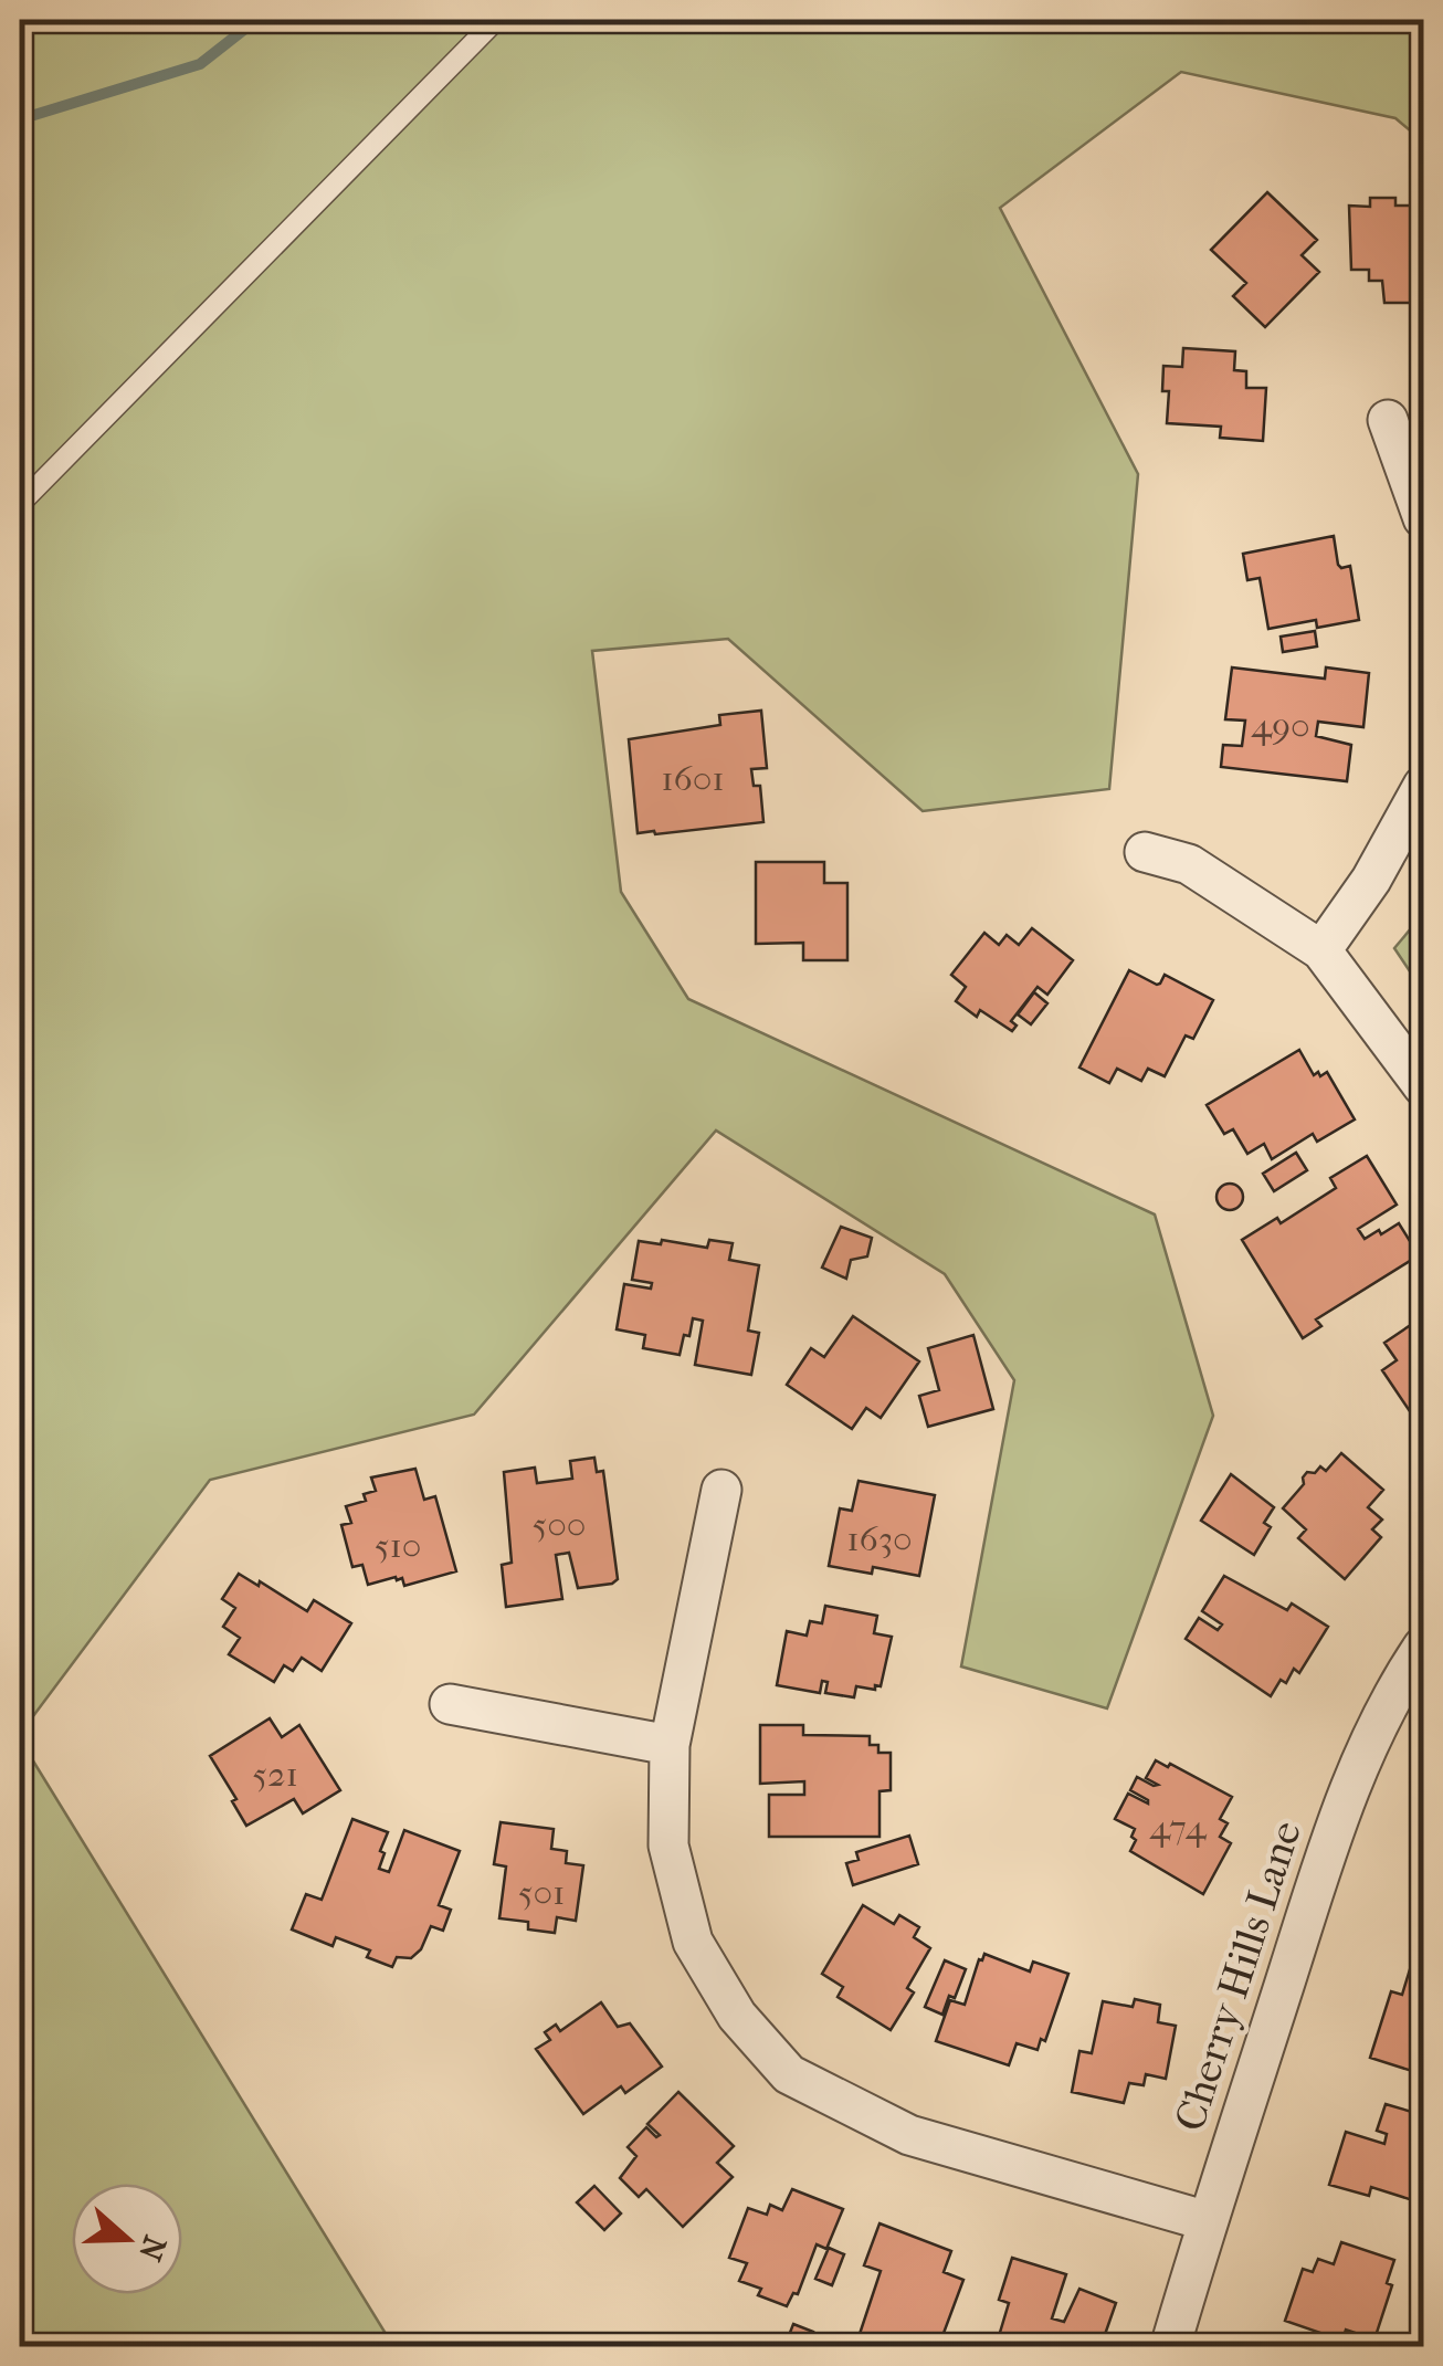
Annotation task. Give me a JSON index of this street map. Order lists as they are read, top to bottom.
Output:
{
  "streets": {
    "street": ["Cherry Hills Lane"]
  },
  "house_numbers": [
    "490",
    "1601",
    "500",
    "1630",
    "510",
    "521",
    "474",
    "501"
  ],
  "north": "right"
}
